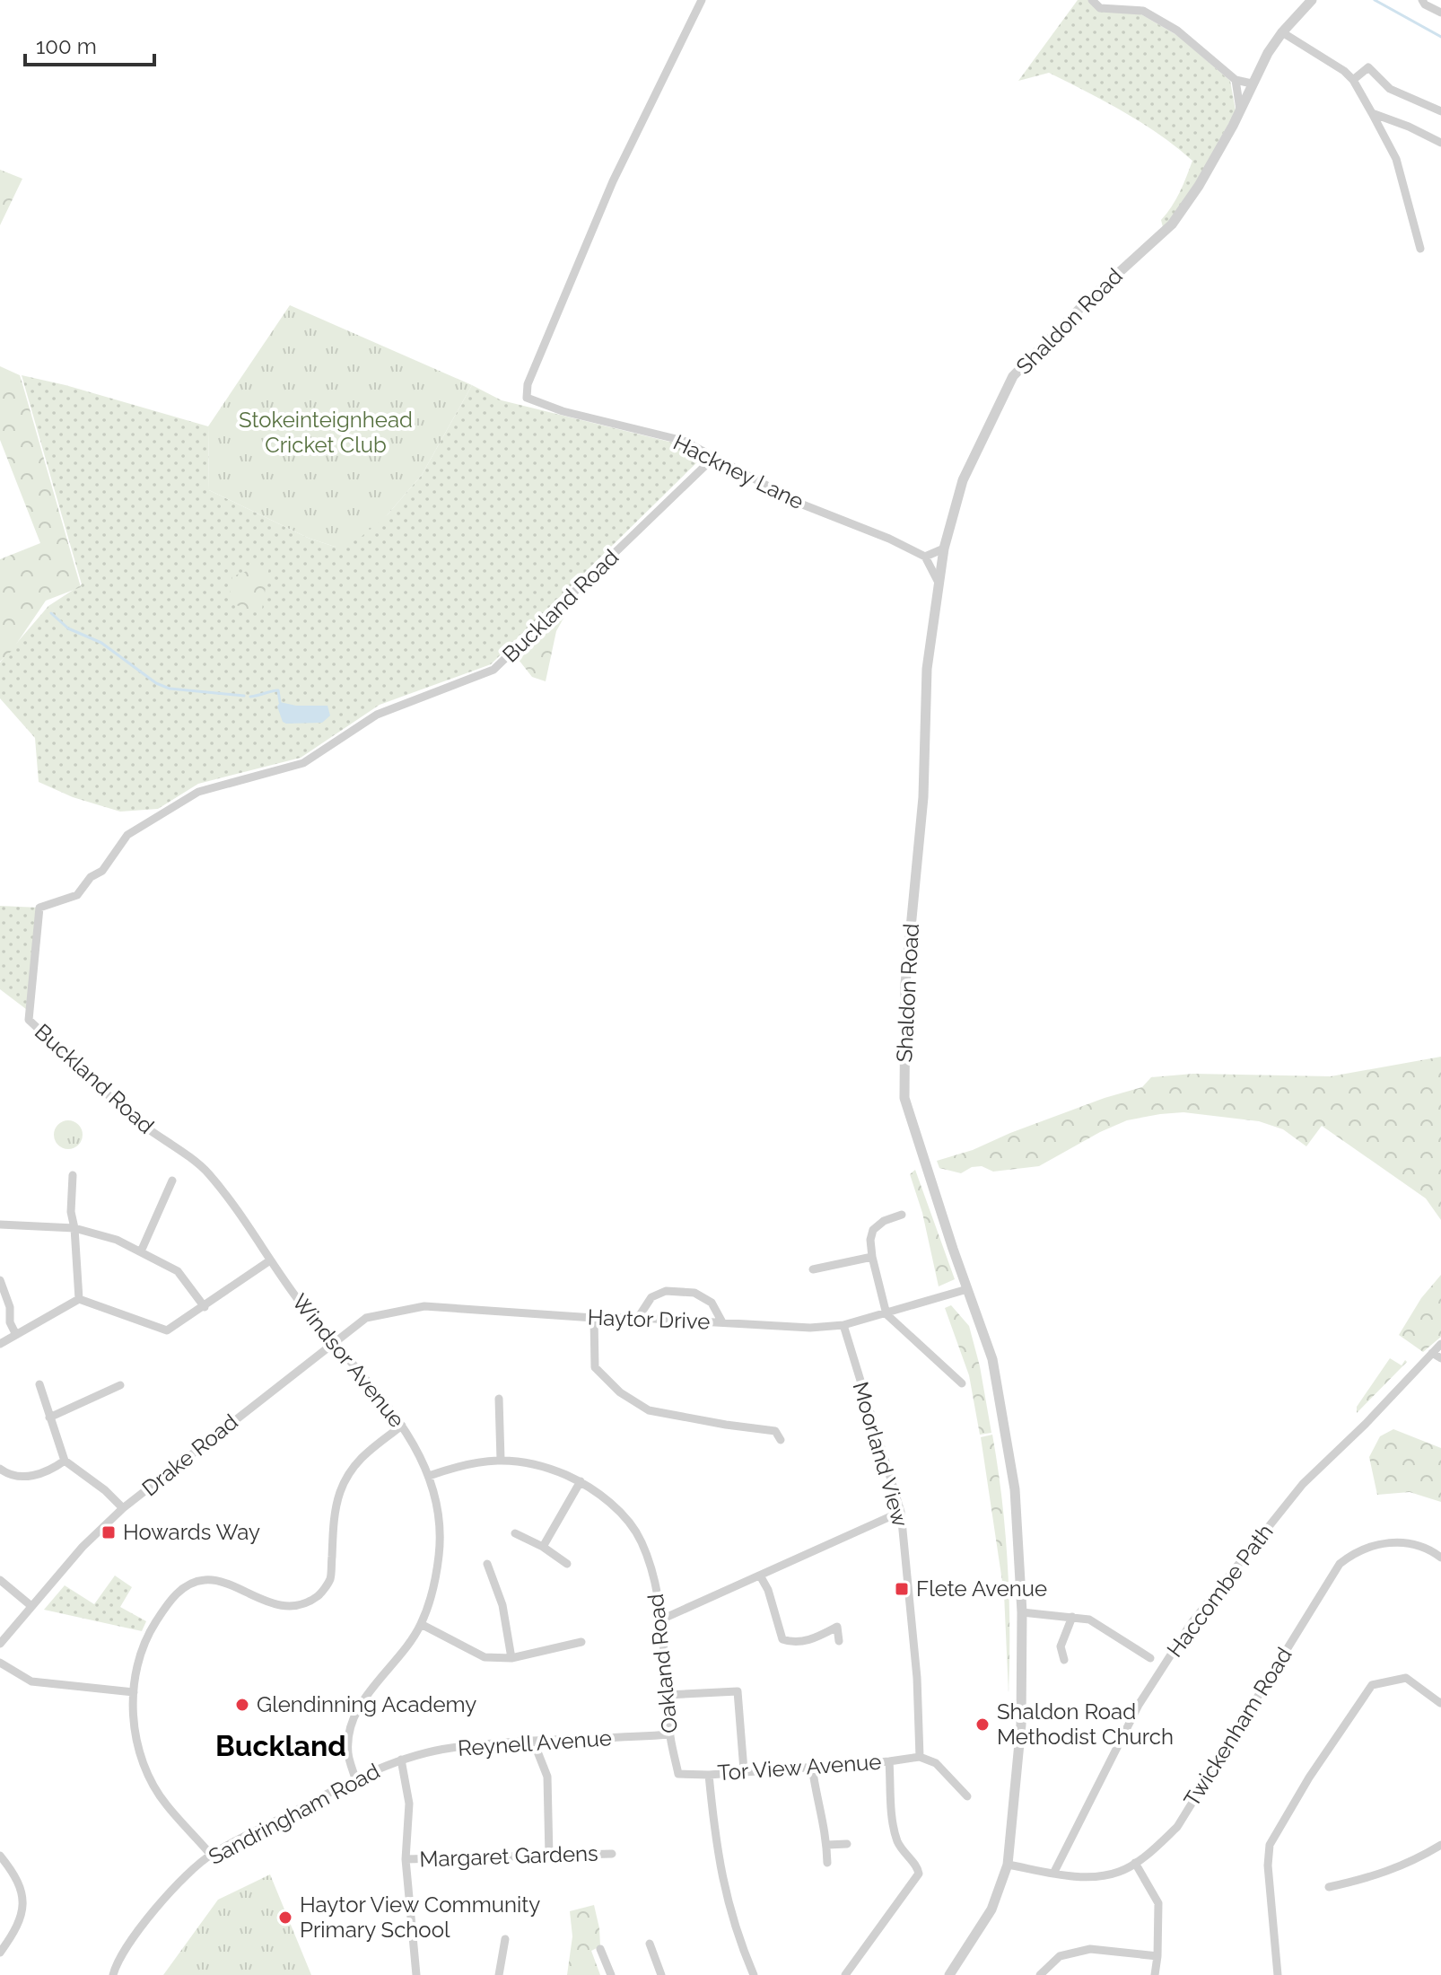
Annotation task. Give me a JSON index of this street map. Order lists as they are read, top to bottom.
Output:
{
  "streets": {
    "street": [
      "Shaldon Road",
      "Hackney Lane",
      "Buckland Road",
      "Haytor Drive",
      "Windsor Avenue",
      "Moorland View",
      "Drake Road",
      "Haccombe Path",
      "Oakland Road",
      "Twickenham Road",
      "Reynell Avenue",
      "Tor View Avenue",
      "Sandringham Road",
      "Margaret Gardens"
    ]
  },
  "crossings": [
    ["Shaldon Road", "Haytor Drive"],
    ["Shaldon Road", "Twickenham Road"],
    ["Hackney Lane", "Buckland Road"],
    ["Buckland Road", "Windsor Avenue"],
    ["Haytor Drive", "Windsor Avenue"],
    ["Haytor Drive", "Moorland View"],
    ["Haytor Drive", "Drake Road"],
    ["Windsor Avenue", "Drake Road"],
    ["Windsor Avenue", "Oakland Road"],
    ["Windsor Avenue", "Sandringham Road"],
    ["Moorland View", "Tor View Avenue"],
    ["Haccombe Path", "Twickenham Road"],
    ["Oakland Road", "Reynell Avenue"],
    ["Oakland Road", "Tor View Avenue"],
    ["Reynell Avenue", "Sandringham Road"]
  ],
  "districts": ["Buckland"],
  "parks": ["Stokeinteignhead Cricket Club"],
  "places": {
    "transit": ["Howards Way", "Flete Avenue"],
    "other": ["Glendinning Academy", "Shaldon Road Methodist Church", "Haytor View Community Primary School"]
  },
  "scale_bar": "100 m"
}
